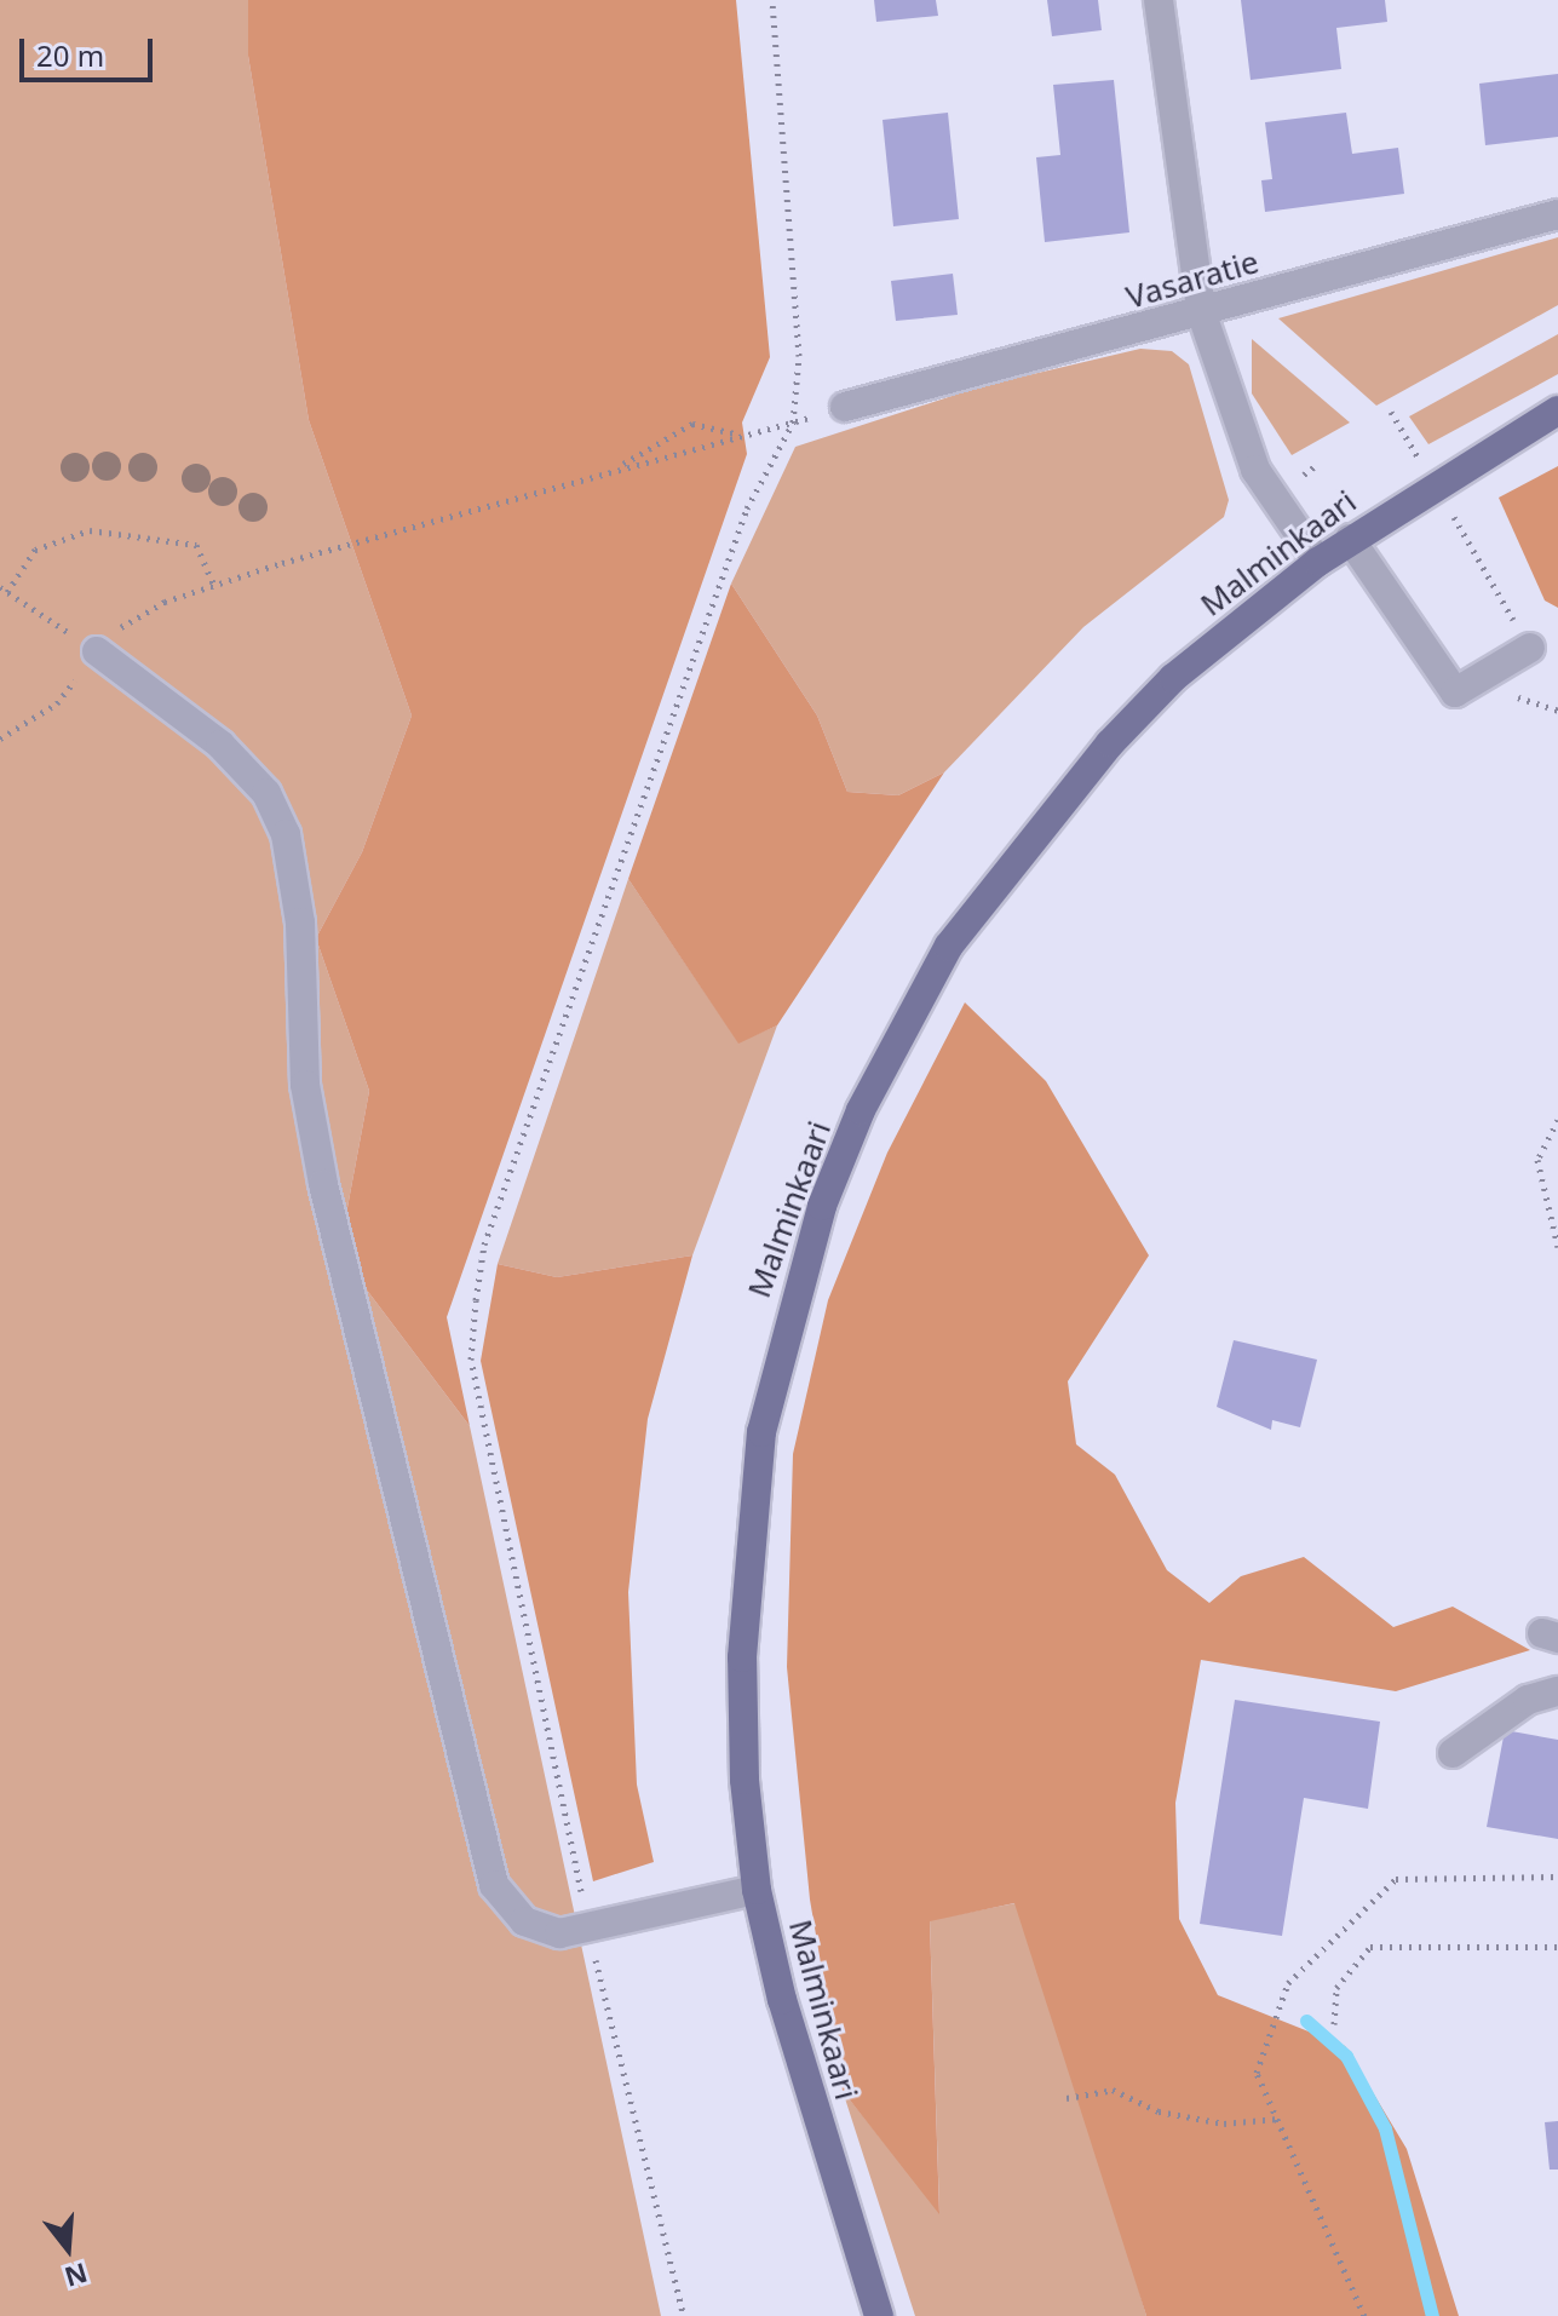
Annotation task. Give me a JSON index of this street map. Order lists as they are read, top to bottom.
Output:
{
  "streets": {
    "main road": ["Malminkaari"],
    "street": ["Vasaratie"]
  },
  "scale_bar": "20 m",
  "north": "bottom"
}
